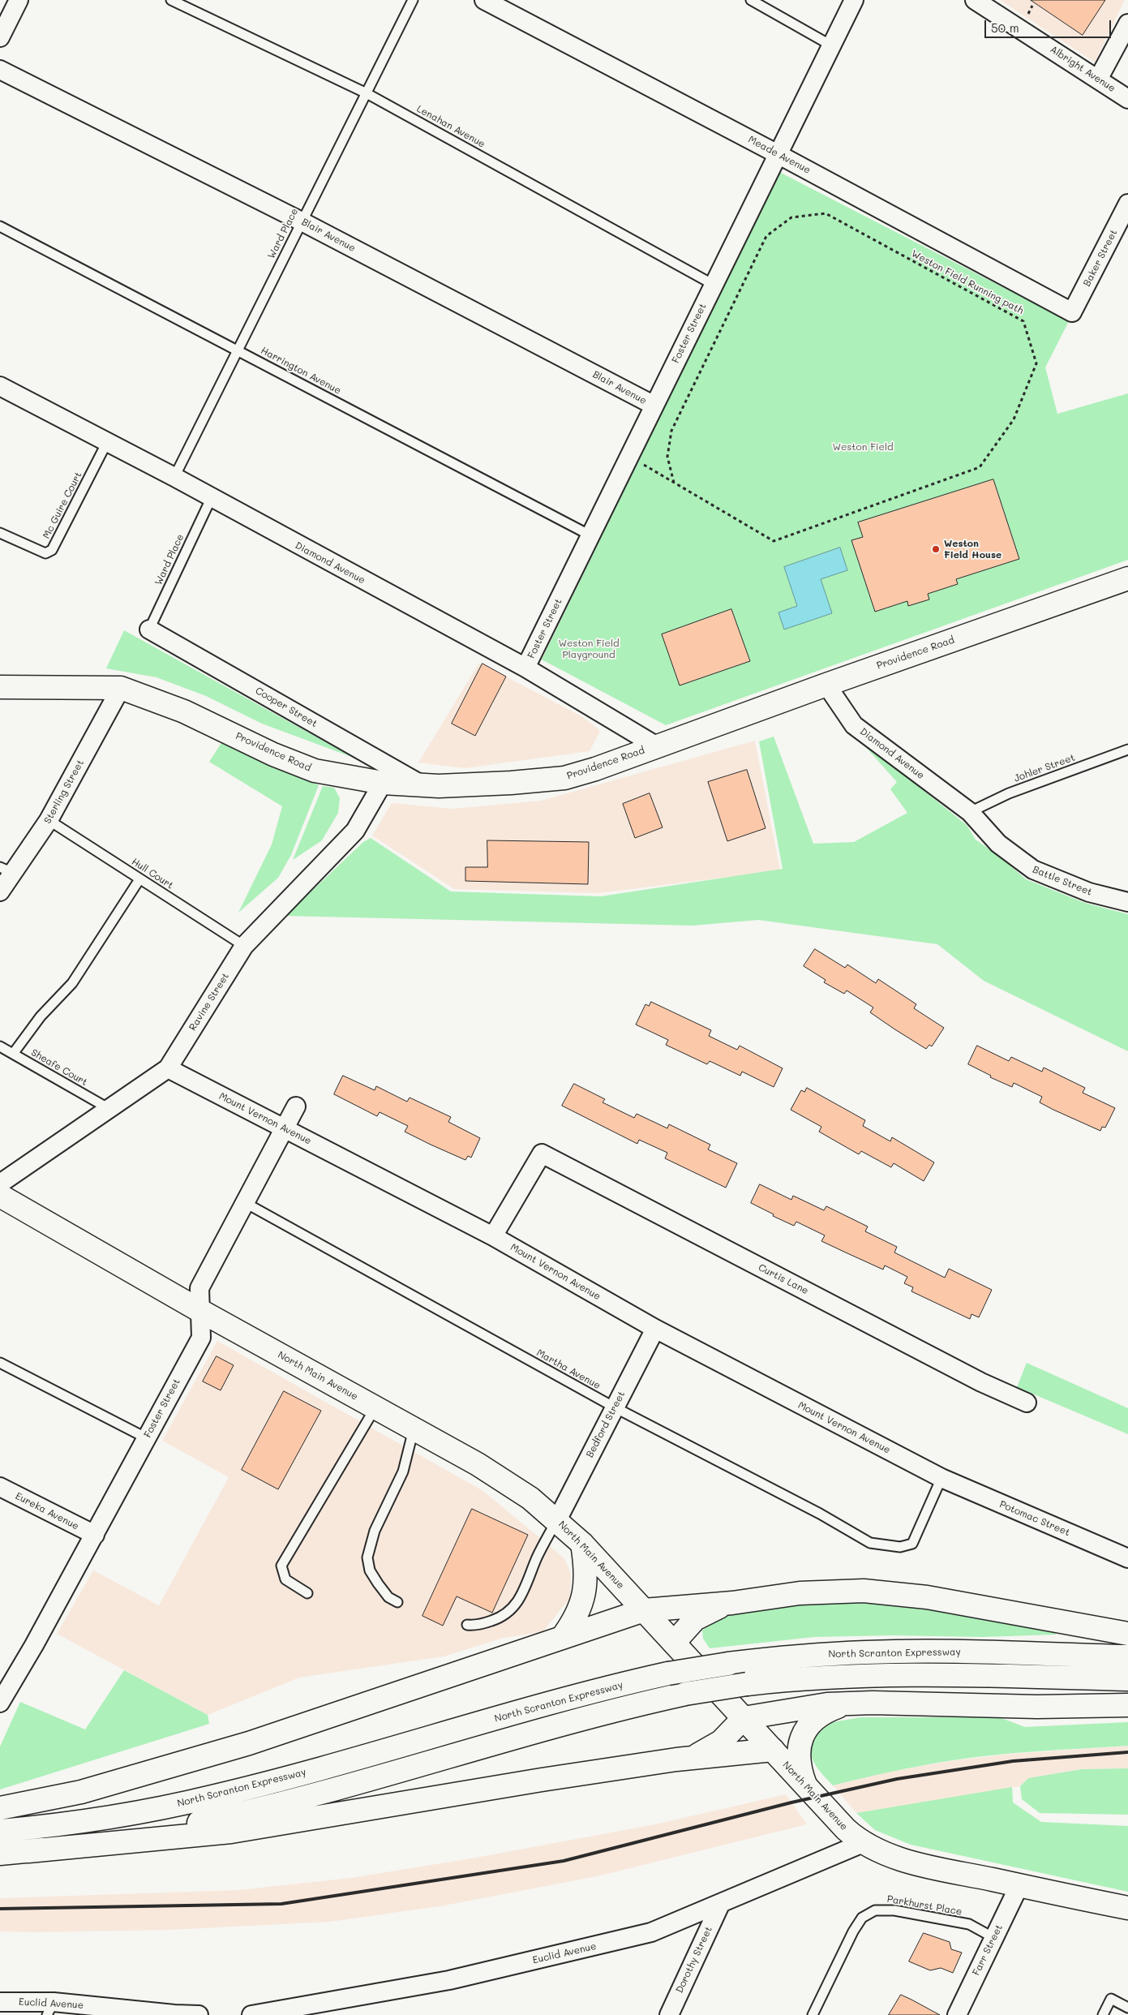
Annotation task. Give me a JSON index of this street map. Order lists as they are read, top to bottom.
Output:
{
  "streets": {
    "main road": ["Providence Road", "North Main Avenue", "North Scranton Expressway"],
    "street": [
      "Albright Avenue",
      "Meade Avenue",
      "Blair Avenue",
      "Baker Street",
      "Foster Street",
      "Diamond Avenue",
      "Cooper Street",
      "Sterling Street",
      "Battle Street",
      "Ravine Street",
      "Mount Vernon Avenue",
      "Curtis Lane",
      "Bedford Street",
      "Eureka Avenue",
      "Potomac Street",
      "Farr Street",
      "Euclid Avenue",
      "Dorothy Street"
    ],
    "lane": [
      "Lenahan Avenue",
      "Ward Place",
      "Harrington Avenue",
      "Mc Guire Court",
      "Johler Street",
      "Hull Court",
      "Sheafe Court",
      "Martha Avenue",
      "Parkhurst Place"
    ],
    "path": ["Weston Field Running path"]
  },
  "crossings": [
    ["Lenahan Avenue", "Ward Place"],
    ["Lenahan Avenue", "Foster Street"],
    ["Meade Avenue", "Baker Street"],
    ["Meade Avenue", "Foster Street"],
    ["Ward Place", "Blair Avenue"],
    ["Ward Place", "Harrington Avenue"],
    ["Ward Place", "Diamond Avenue"],
    ["Ward Place", "Cooper Street"],
    ["Blair Avenue", "Foster Street"],
    ["Weston Field Running path", "Foster Street"],
    ["Foster Street", "Harrington Avenue"],
    ["Foster Street", "Diamond Avenue"],
    ["Foster Street", "Mount Vernon Avenue"],
    ["Foster Street", "Martha Avenue"],
    ["Foster Street", "North Main Avenue"],
    ["Foster Street", "Eureka Avenue"],
    ["Mc Guire Court", "Diamond Avenue"],
    ["Diamond Avenue", "Providence Road"],
    ["Diamond Avenue", "Johler Street"],
    ["Diamond Avenue", "Battle Street"],
    ["Providence Road", "Cooper Street"],
    ["Providence Road", "Sterling Street"],
    ["Providence Road", "Ravine Street"],
    ["Johler Street", "Battle Street"],
    ["Sterling Street", "Hull Court"],
    ["Hull Court", "Ravine Street"],
    ["Ravine Street", "Sheafe Court"],
    ["Ravine Street", "Mount Vernon Avenue"],
    ["Mount Vernon Avenue", "Curtis Lane"],
    ["Mount Vernon Avenue", "Martha Avenue"],
    ["Mount Vernon Avenue", "Bedford Street"],
    ["Mount Vernon Avenue", "Potomac Street"],
    ["Martha Avenue", "Bedford Street"],
    ["Martha Avenue", "Potomac Street"],
    ["North Main Avenue", "Bedford Street"],
    ["North Main Avenue", "Farr Street"],
    ["North Main Avenue", "Euclid Avenue"],
    ["Parkhurst Place", "Farr Street"],
    ["Euclid Avenue", "Dorothy Street"]
  ],
  "parks": ["Weston Field", "Weston Field Playground"],
  "places": ["Weston Field House"],
  "scale_bar": "50 m"
}
